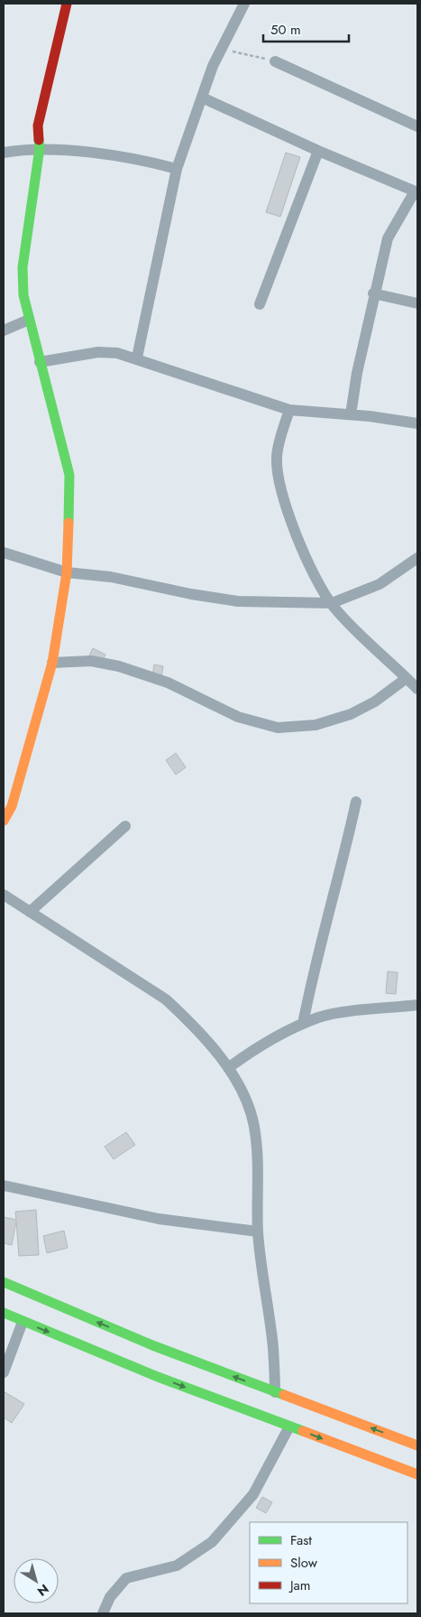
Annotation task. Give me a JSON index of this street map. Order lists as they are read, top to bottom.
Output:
{
  "legend": ["Fast", "Slow", "Jam"],
  "scale_bar": "50 m",
  "north": "bottom right"
}
